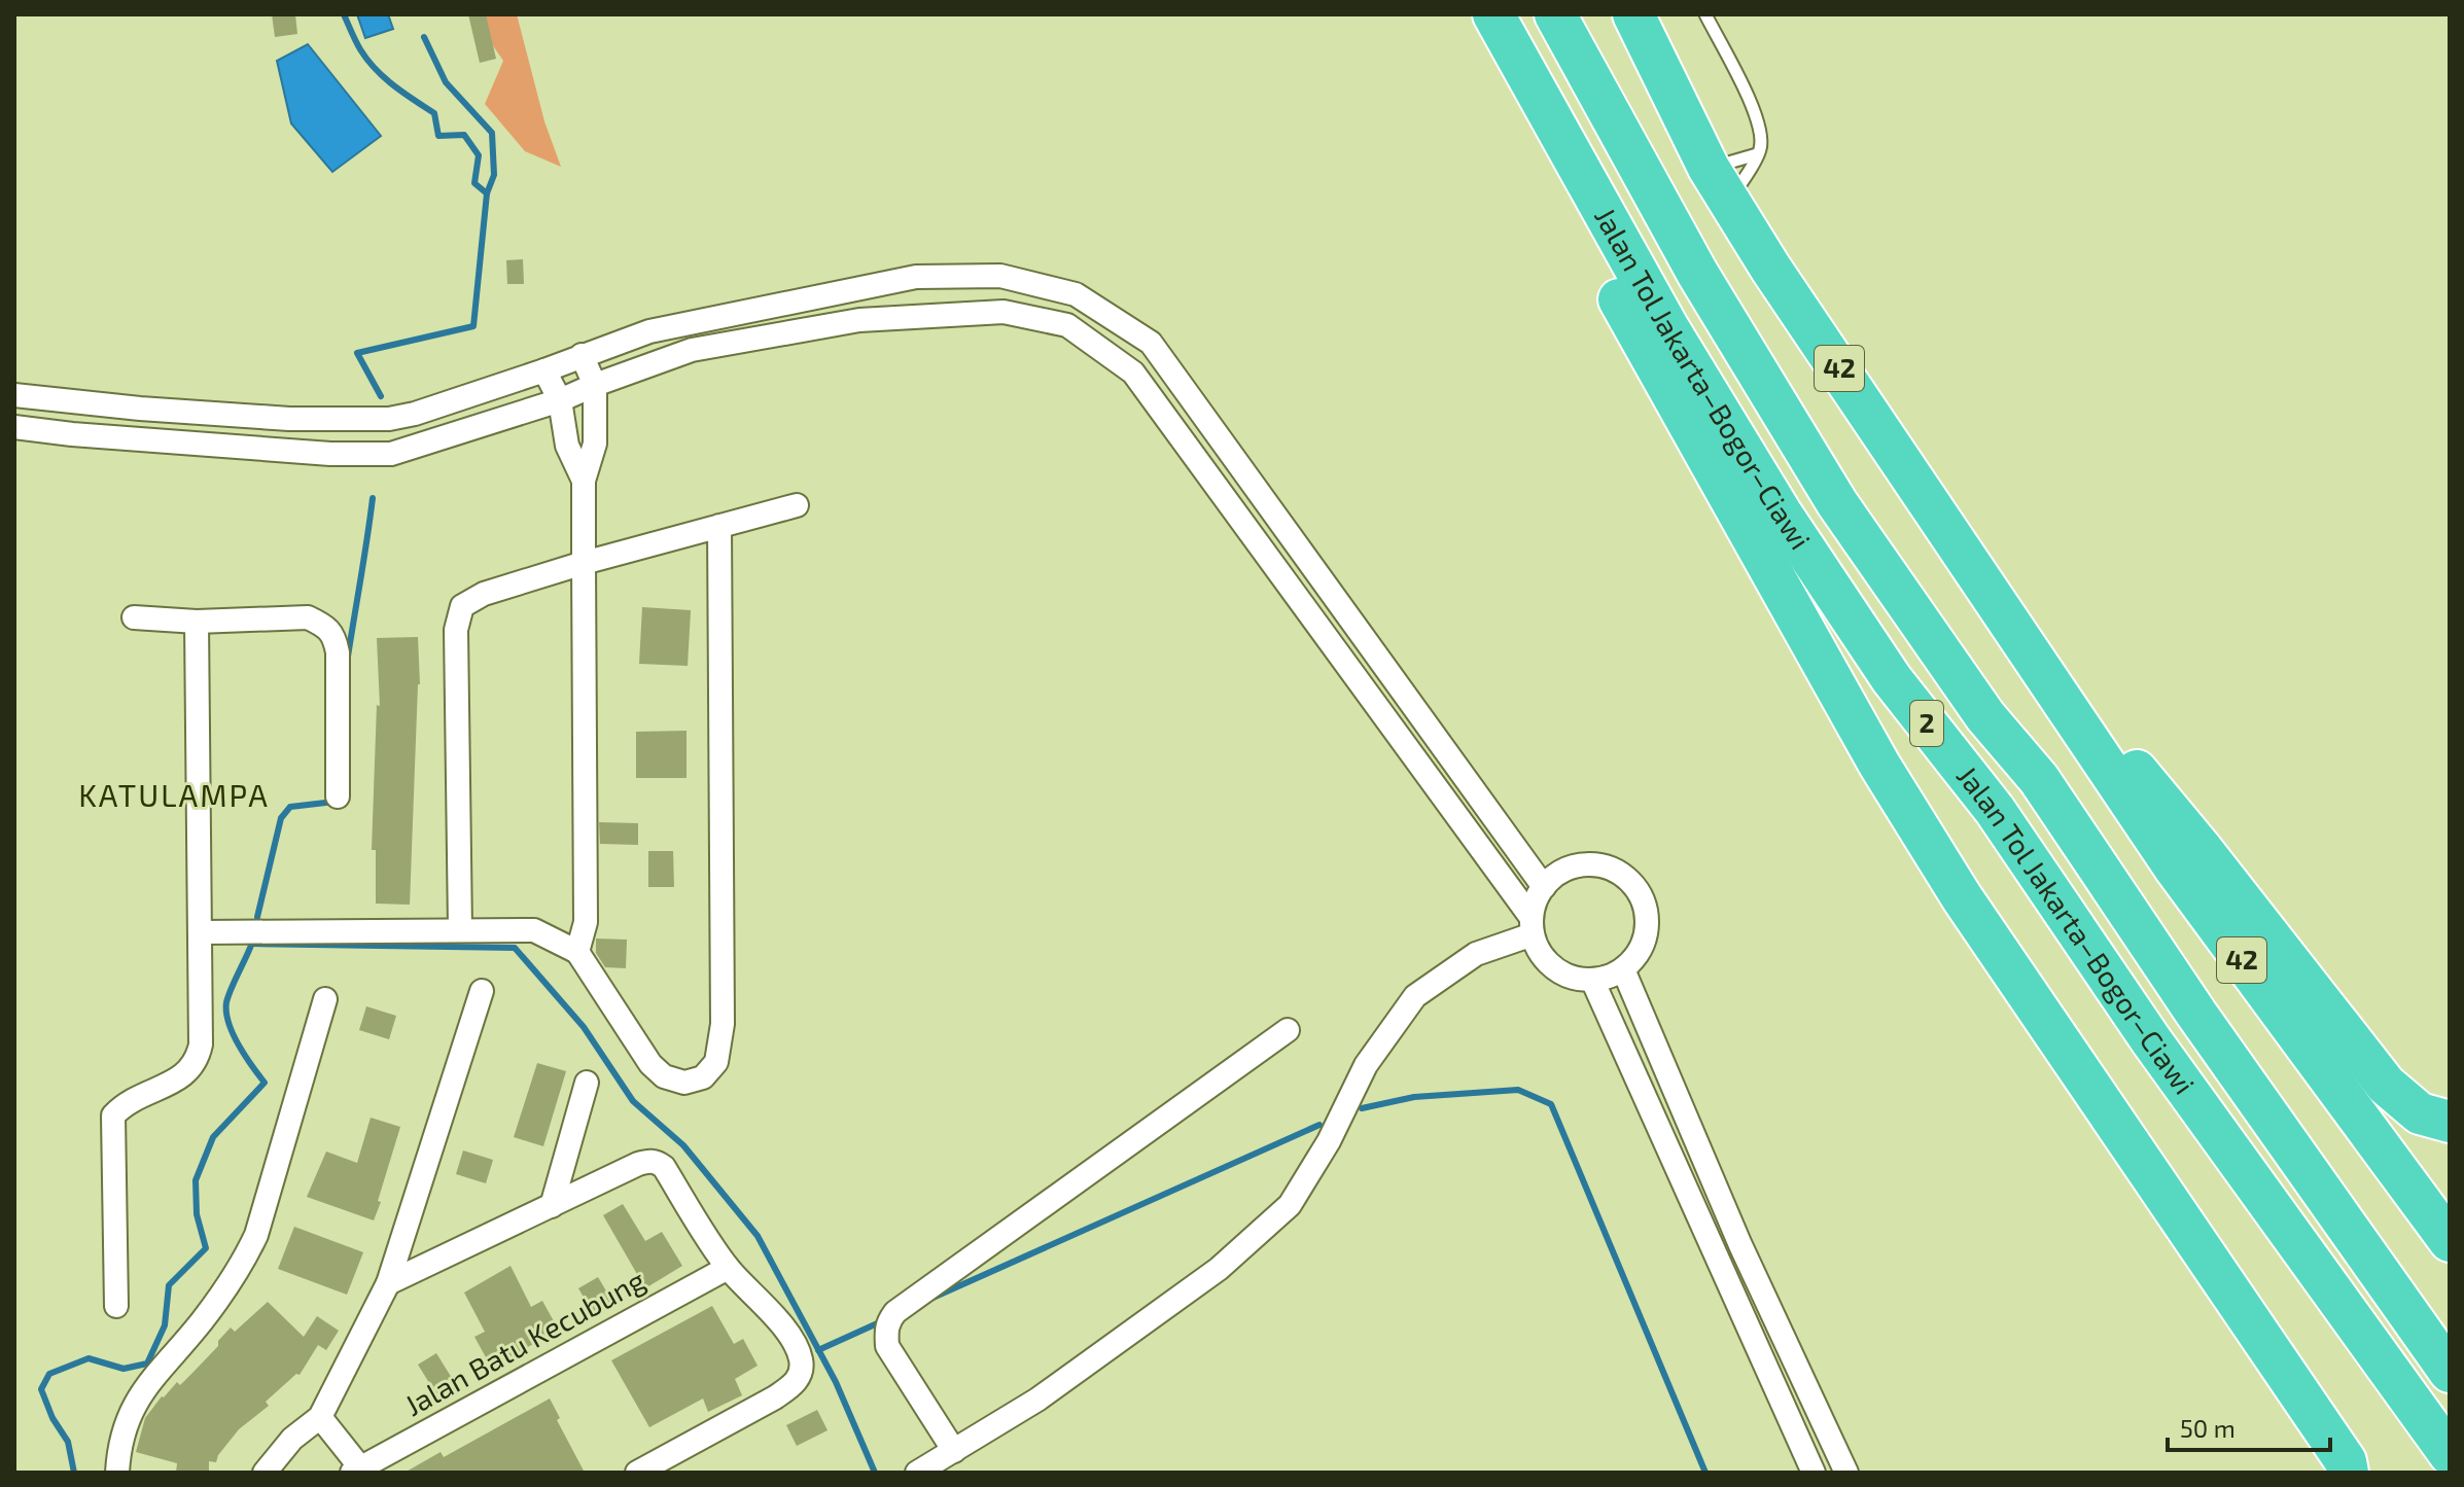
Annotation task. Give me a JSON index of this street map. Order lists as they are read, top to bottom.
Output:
{
  "streets": {
    "highway": ["42", "Jalan Tol Jakarta–Bogor–Ciawi", "2"],
    "street": ["Jalan Batu Kecubung"]
  },
  "districts": ["KATULAMPA"],
  "scale_bar": "50 m"
}
